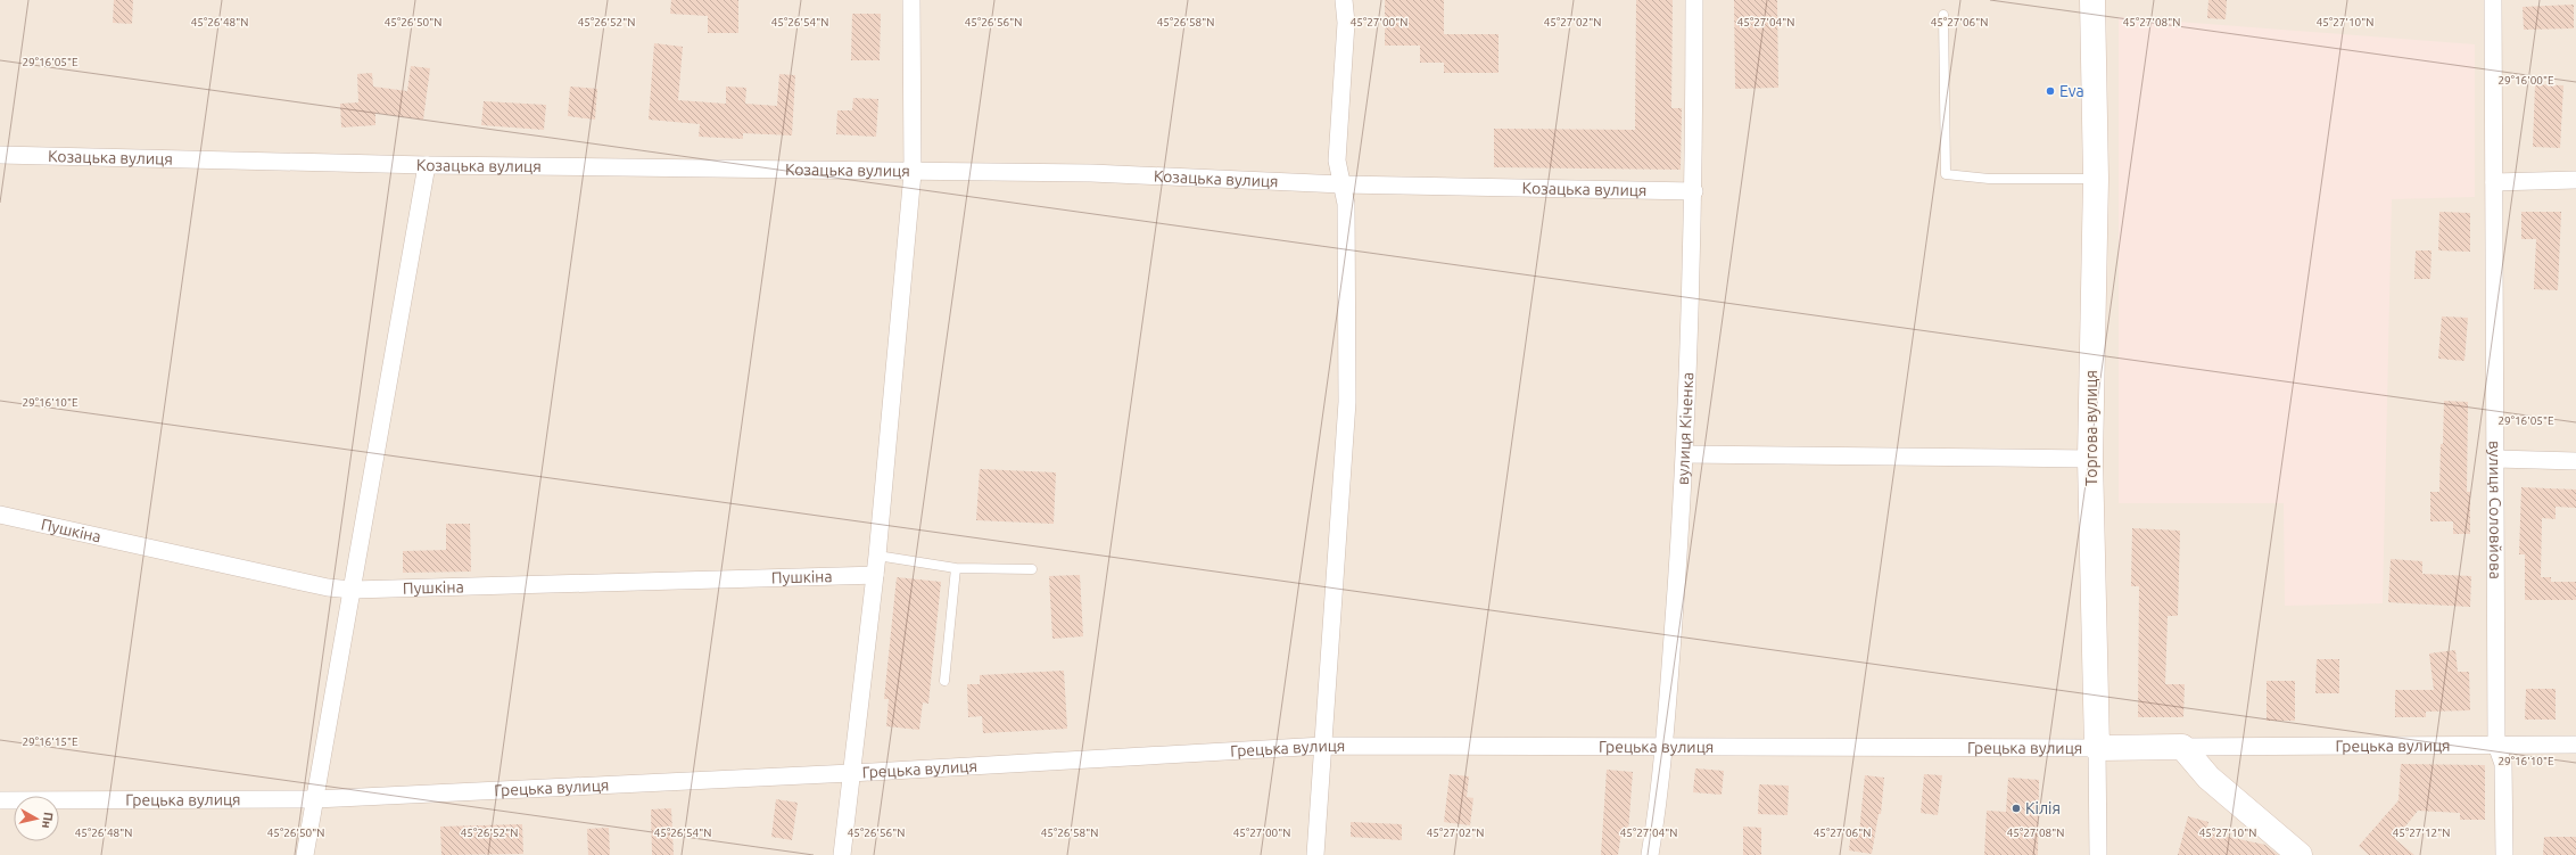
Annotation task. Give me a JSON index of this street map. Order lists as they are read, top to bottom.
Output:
{
  "streets": {
    "main road": ["Торгова вулиця", "Грецька вулиця"],
    "street": [
      "Козацька вулиця",
      "вулиця Кіченка",
      "вулиця Соловйова",
      "Пушкіна"
    ]
  },
  "crossings": [
    ["Козацька вулиця", "вулиця Кіченка"],
    ["вулиця Кіченка", "Грецька вулиця"],
    ["Торгова вулиця", "Грецька вулиця"],
    ["вулиця Соловйова", "Грецька вулиця"]
  ],
  "places": ["Eva", "Кілія"],
  "north": "right",
  "coordinates": [
    "45°26'48\"N",
    "45°26'50\"N",
    "45°26'52\"N",
    "45°26'54\"N",
    "45°26'56\"N",
    "45°26'58\"N",
    "45°27'00\"N",
    "45°27'02\"N",
    "45°27'04\"N",
    "45°27'06\"N",
    "45°27'08\"N",
    "45°27'10\"N",
    "29°16'05\"E",
    "29°16'00\"E",
    "29°16'10\"E",
    "29°16'15\"E",
    "45°27'12\"N"
  ]
}
